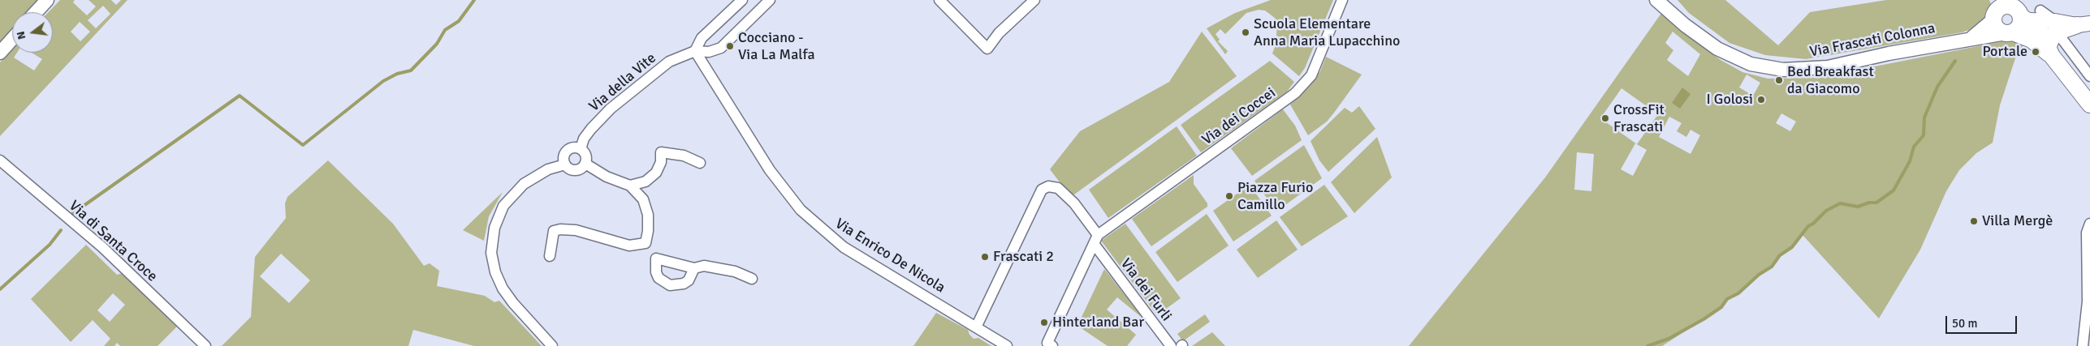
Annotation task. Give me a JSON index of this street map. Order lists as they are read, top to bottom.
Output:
{
  "streets": {
    "street": [
      "Via Frascati Colonna",
      "Via della Vite",
      "Via dei Coccei",
      "Via di Santa Croce",
      "Via Enrico De Nicola",
      "Via dei Furli"
    ]
  },
  "crossings": [
    ["Via della Vite", "Via Enrico De Nicola"],
    ["Via dei Coccei", "Via dei Furli"],
    ["Via Enrico De Nicola", "Via dei Furli"]
  ],
  "places": [
    "Scuola Elementare Anna Maria Lupacchino",
    "Cocciano - Via La Malfa",
    "Portale",
    "Bed Breakfast da Giacomo",
    "I Golosi",
    "CrossFit Frascati",
    "Piazza Furio Camillo",
    "Villa Mergè",
    "Frascati 2",
    "Hinterland Bar"
  ],
  "scale_bar": "50 m",
  "north": "left"
}
